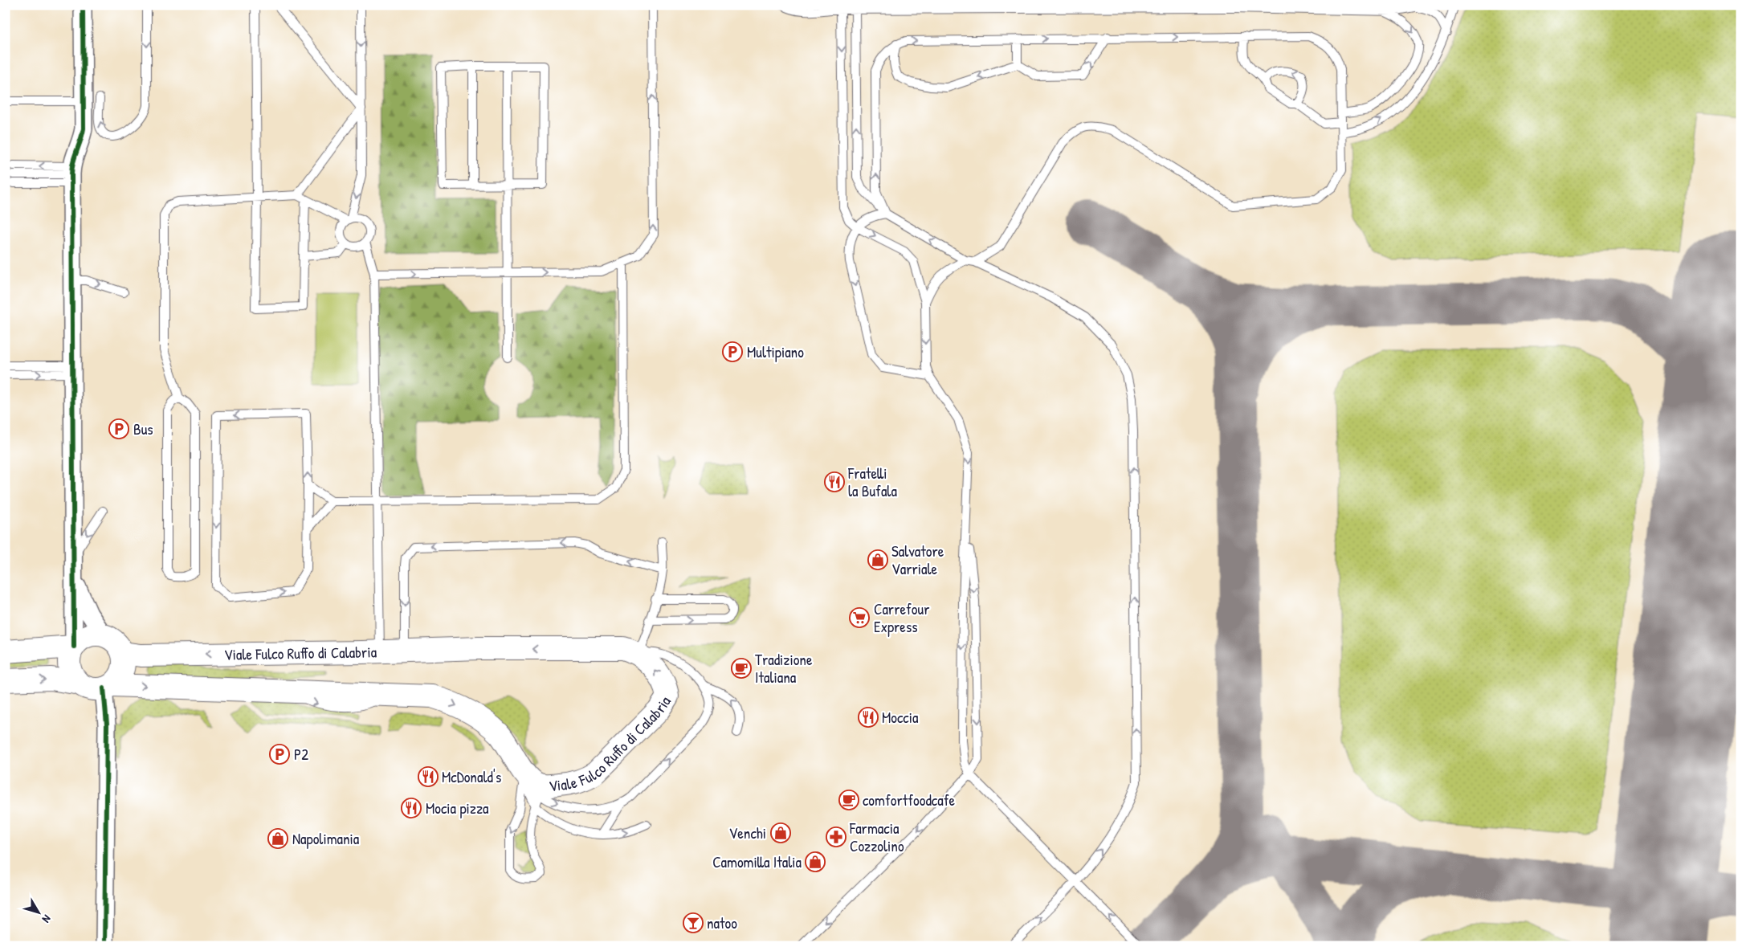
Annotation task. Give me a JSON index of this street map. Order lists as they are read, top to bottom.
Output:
{
  "streets": {
    "main road": ["Viale Fulco Ruffo di Calabria"]
  },
  "places": {
    "parking": ["Multipiano", "Bus", "P2"],
    "restaurant": [
      "Fratelli la Bufala",
      "Moccia",
      "McDonald's",
      "Mocia pizza"
    ],
    "shop": [
      "Salvatore Varriale",
      "Venchi",
      "Napolimania",
      "Camomilla Italia"
    ],
    "supermarket": ["Carrefour Express"],
    "cafe": ["Tradizione Italiana", "comfortfoodcafe"],
    "pharmacy": ["Farmacia Cozzolino"],
    "bar": ["natoo"]
  },
  "north": "bottom right"
}
